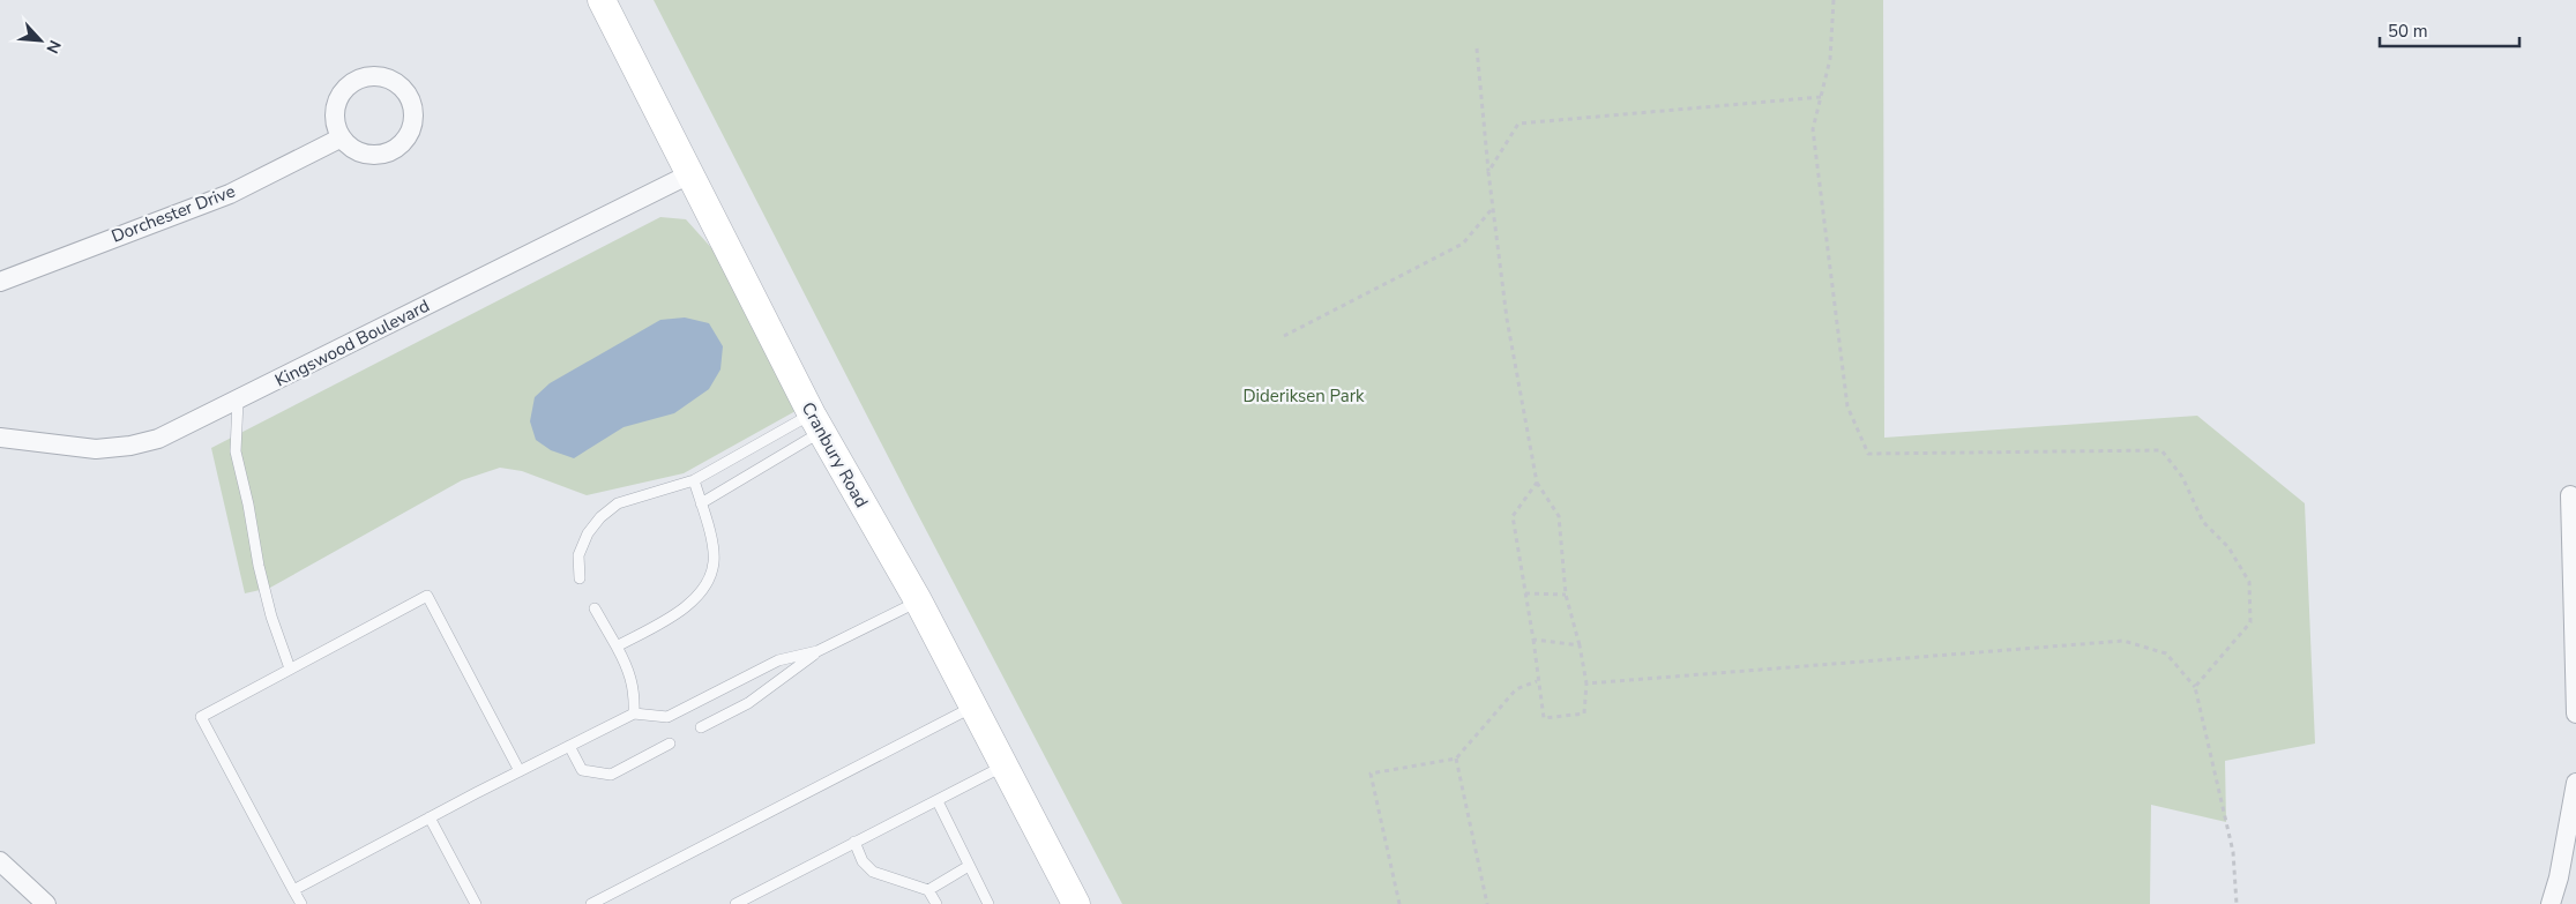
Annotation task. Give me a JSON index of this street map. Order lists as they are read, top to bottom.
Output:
{
  "streets": {
    "main road": ["Cranbury Road"],
    "street": ["Dorchester Drive", "Kingswood Boulevard"]
  },
  "crossings": [
    ["Kingswood Boulevard", "Cranbury Road"]
  ],
  "parks": ["Dideriksen Park"],
  "scale_bar": "50 m",
  "north": "bottom right"
}
